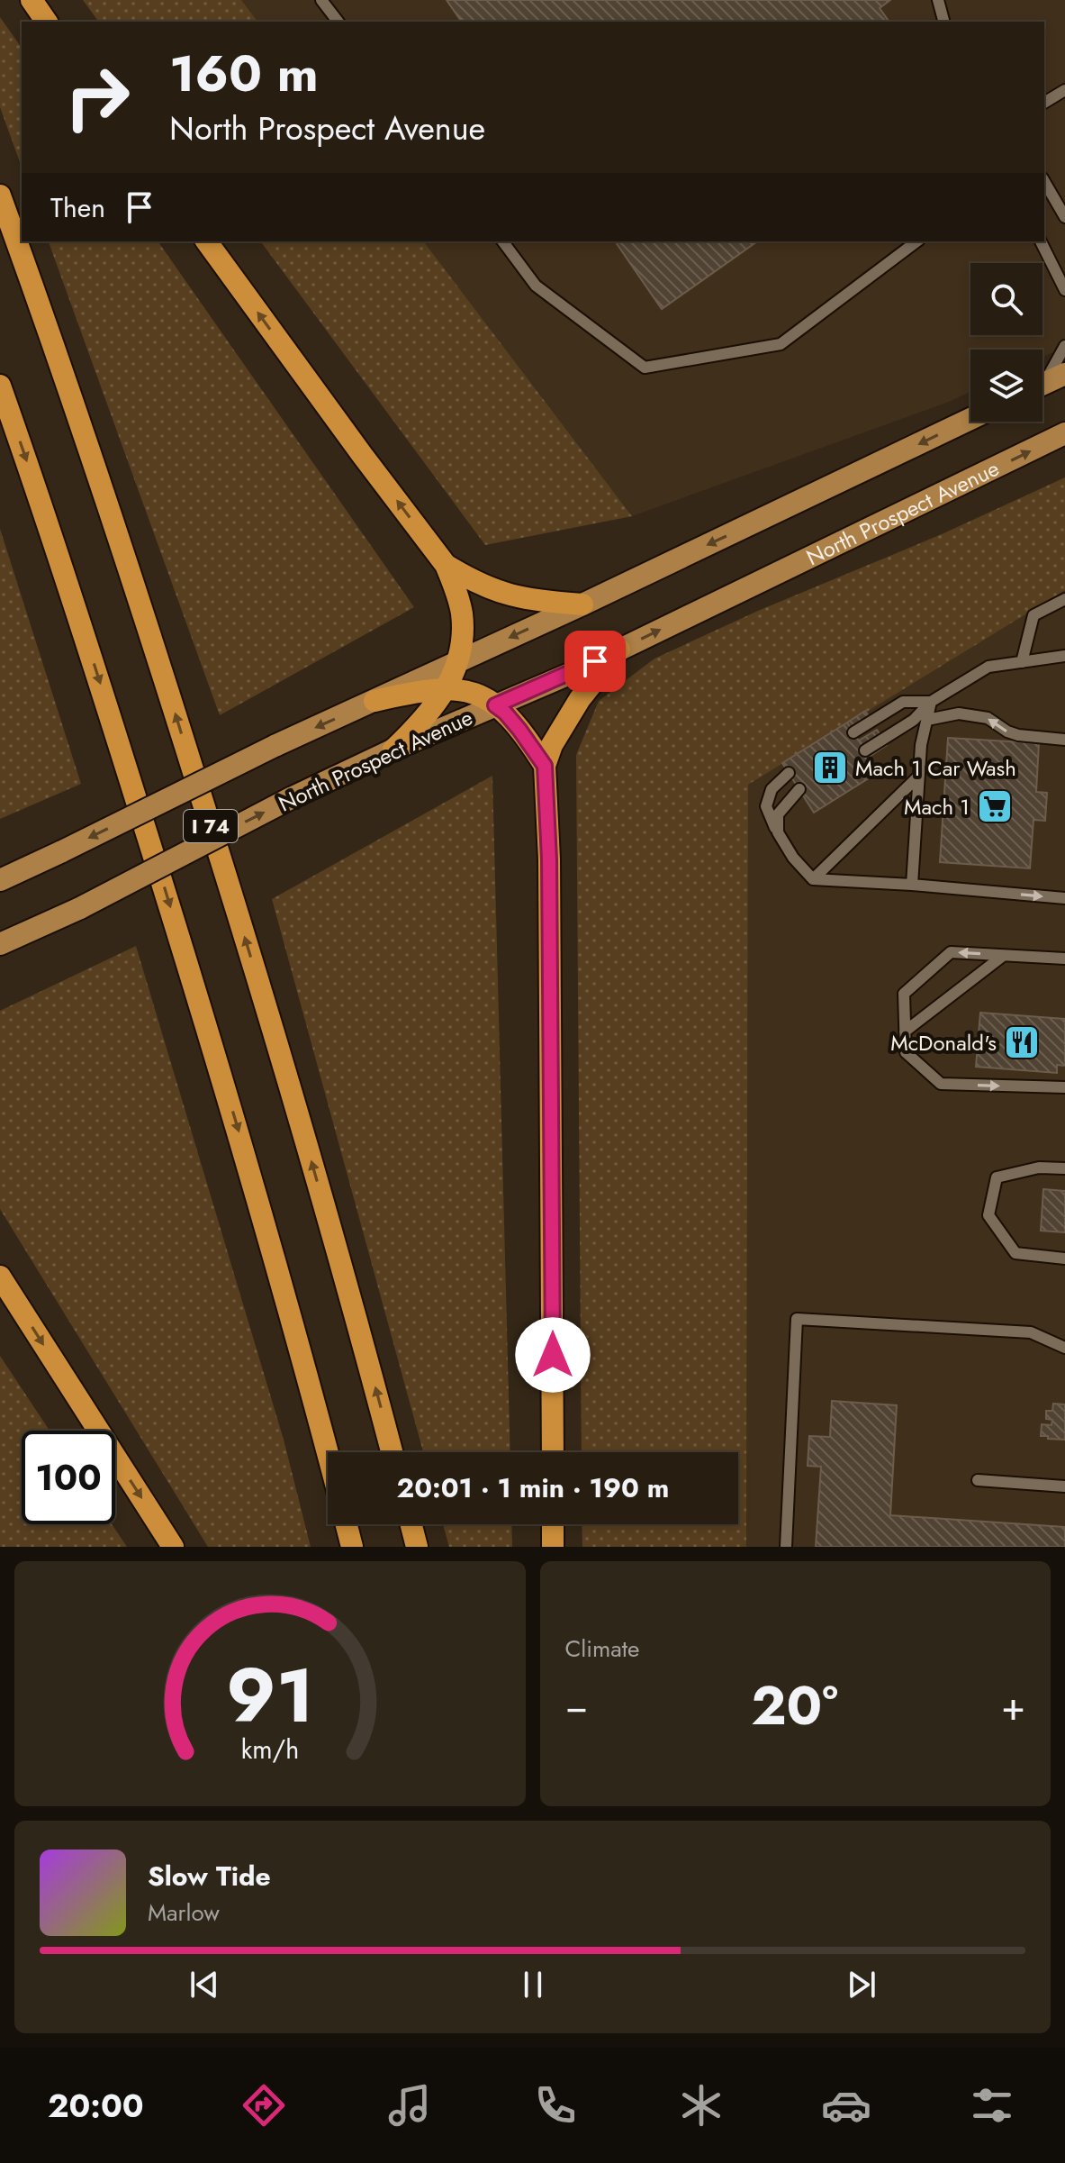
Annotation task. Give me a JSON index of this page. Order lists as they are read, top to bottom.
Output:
{
  "streets": {
    "highway": ["I 74"],
    "main road": ["North Prospect Avenue"]
  },
  "places": {
    "building": ["Mach 1 Car Wash"],
    "supermarket": ["Mach 1"],
    "restaurant": ["McDonald's"]
  },
  "page": {
    "turn": ["160 m", "North Prospect Avenue"],
    "then": "Then",
    "limit": "100",
    "trip": "20:01 · 1 min · 190 m",
    "tile": "Climate",
    "heat": ["−", "20°", "+"],
    "song": ["Slow Tide", "Marlow"],
    "tabs": "20:00",
    "gauge": ["91", "km/h"]
  }
}
